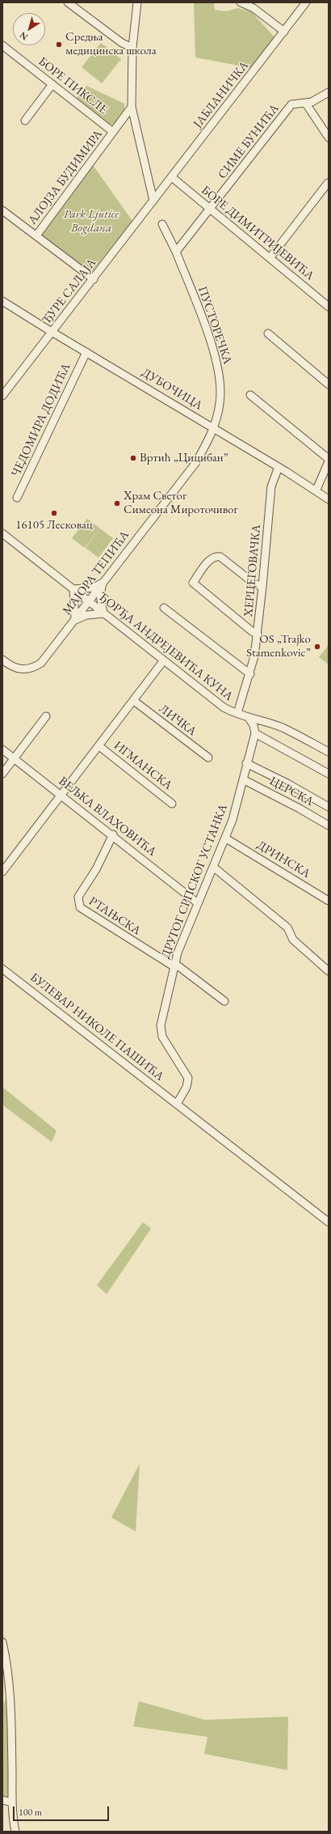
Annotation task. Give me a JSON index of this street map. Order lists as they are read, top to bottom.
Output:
{
  "streets": {
    "street": [
      "БОРЕ ПИКСЛЕ",
      "ЈАБЛАНИЧКА",
      "СИМЕ БУНИЋА",
      "АЛОЈЗА БУДИМИРА",
      "БОРЕ ДИМИТРИЈЕВИЋА",
      "ЂУРЕ САЛАЈА",
      "ПУСТОРЕЧКА",
      "ДУБОЧИЦА",
      "ЧЕДОМИРА ДОДИЋА",
      "ХЕРЦЕГОВАЧКА",
      "МАЈОРА ТЕПИЋА",
      "ЂОРЂА АНДРЕЈЕВИЋА КУНА",
      "ЛИЧКА",
      "ИГМАНСКА",
      "ЦЕРСКА",
      "ВЕЉКА ВЛАХОВИЋА",
      "ДРИНСКА",
      "ДРУГОГ СРПСКОГ УСТАНКА",
      "РТАЊСКА",
      "БУЛЕВАР НИКОЛЕ ПАШИЋА"
    ]
  },
  "crossings": [
    ["БОРЕ ПИКСЛЕ", "АЛОЈЗА БУДИМИРА"],
    ["ЈАБЛАНИЧКА", "БОРЕ ДИМИТРИЈЕВИЋА"],
    ["ЈАБЛАНИЧКА", "ЂУРЕ САЛАЈА"],
    ["СИМЕ БУНИЋА", "БОРЕ ДИМИТРИЈЕВИЋА"],
    ["ЂУРЕ САЛАЈА", "ДУБОЧИЦА"],
    ["ПУСТОРЕЧКА", "ДУБОЧИЦА"],
    ["ПУСТОРЕЧКА", "МАЈОРА ТЕПИЋА"],
    ["ДУБОЧИЦА", "ЧЕДОМИРА ДОДИЋА"],
    ["ДУБОЧИЦА", "ХЕРЦЕГОВАЧКА"],
    ["ДУБОЧИЦА", "МАЈОРА ТЕПИЋА"],
    ["ХЕРЦЕГОВАЧКА", "ЂОРЂА АНДРЕЈЕВИЋА КУНА"],
    ["МАЈОРА ТЕПИЋА", "ЂОРЂА АНДРЕЈЕВИЋА КУНА"],
    ["ЦЕРСКА", "ДРУГОГ СРПСКОГ УСТАНКА"],
    ["ВЕЉКА ВЛАХОВИЋА", "ДРУГОГ СРПСКОГ УСТАНКА"],
    ["ВЕЉКА ВЛАХОВИЋА", "РТАЊСКА"],
    ["ДРИНСКА", "ДРУГОГ СРПСКОГ УСТАНКА"],
    ["ДРУГОГ СРПСКОГ УСТАНКА", "РТАЊСКА"],
    ["ДРУГОГ СРПСКОГ УСТАНКА", "БУЛЕВАР НИКОЛЕ ПАШИЋА"]
  ],
  "parks": ["Park Ljutice Bogdana"],
  "places": [
    "Средња медицинска школа",
    "Вртић „Цицибан”",
    "Храм Светог Симеона Мироточивог",
    "16105 Лесковац",
    "OS „Trajko Stamenkovic”"
  ],
  "scale_bar": "100 m",
  "north": "bottom left"
}
